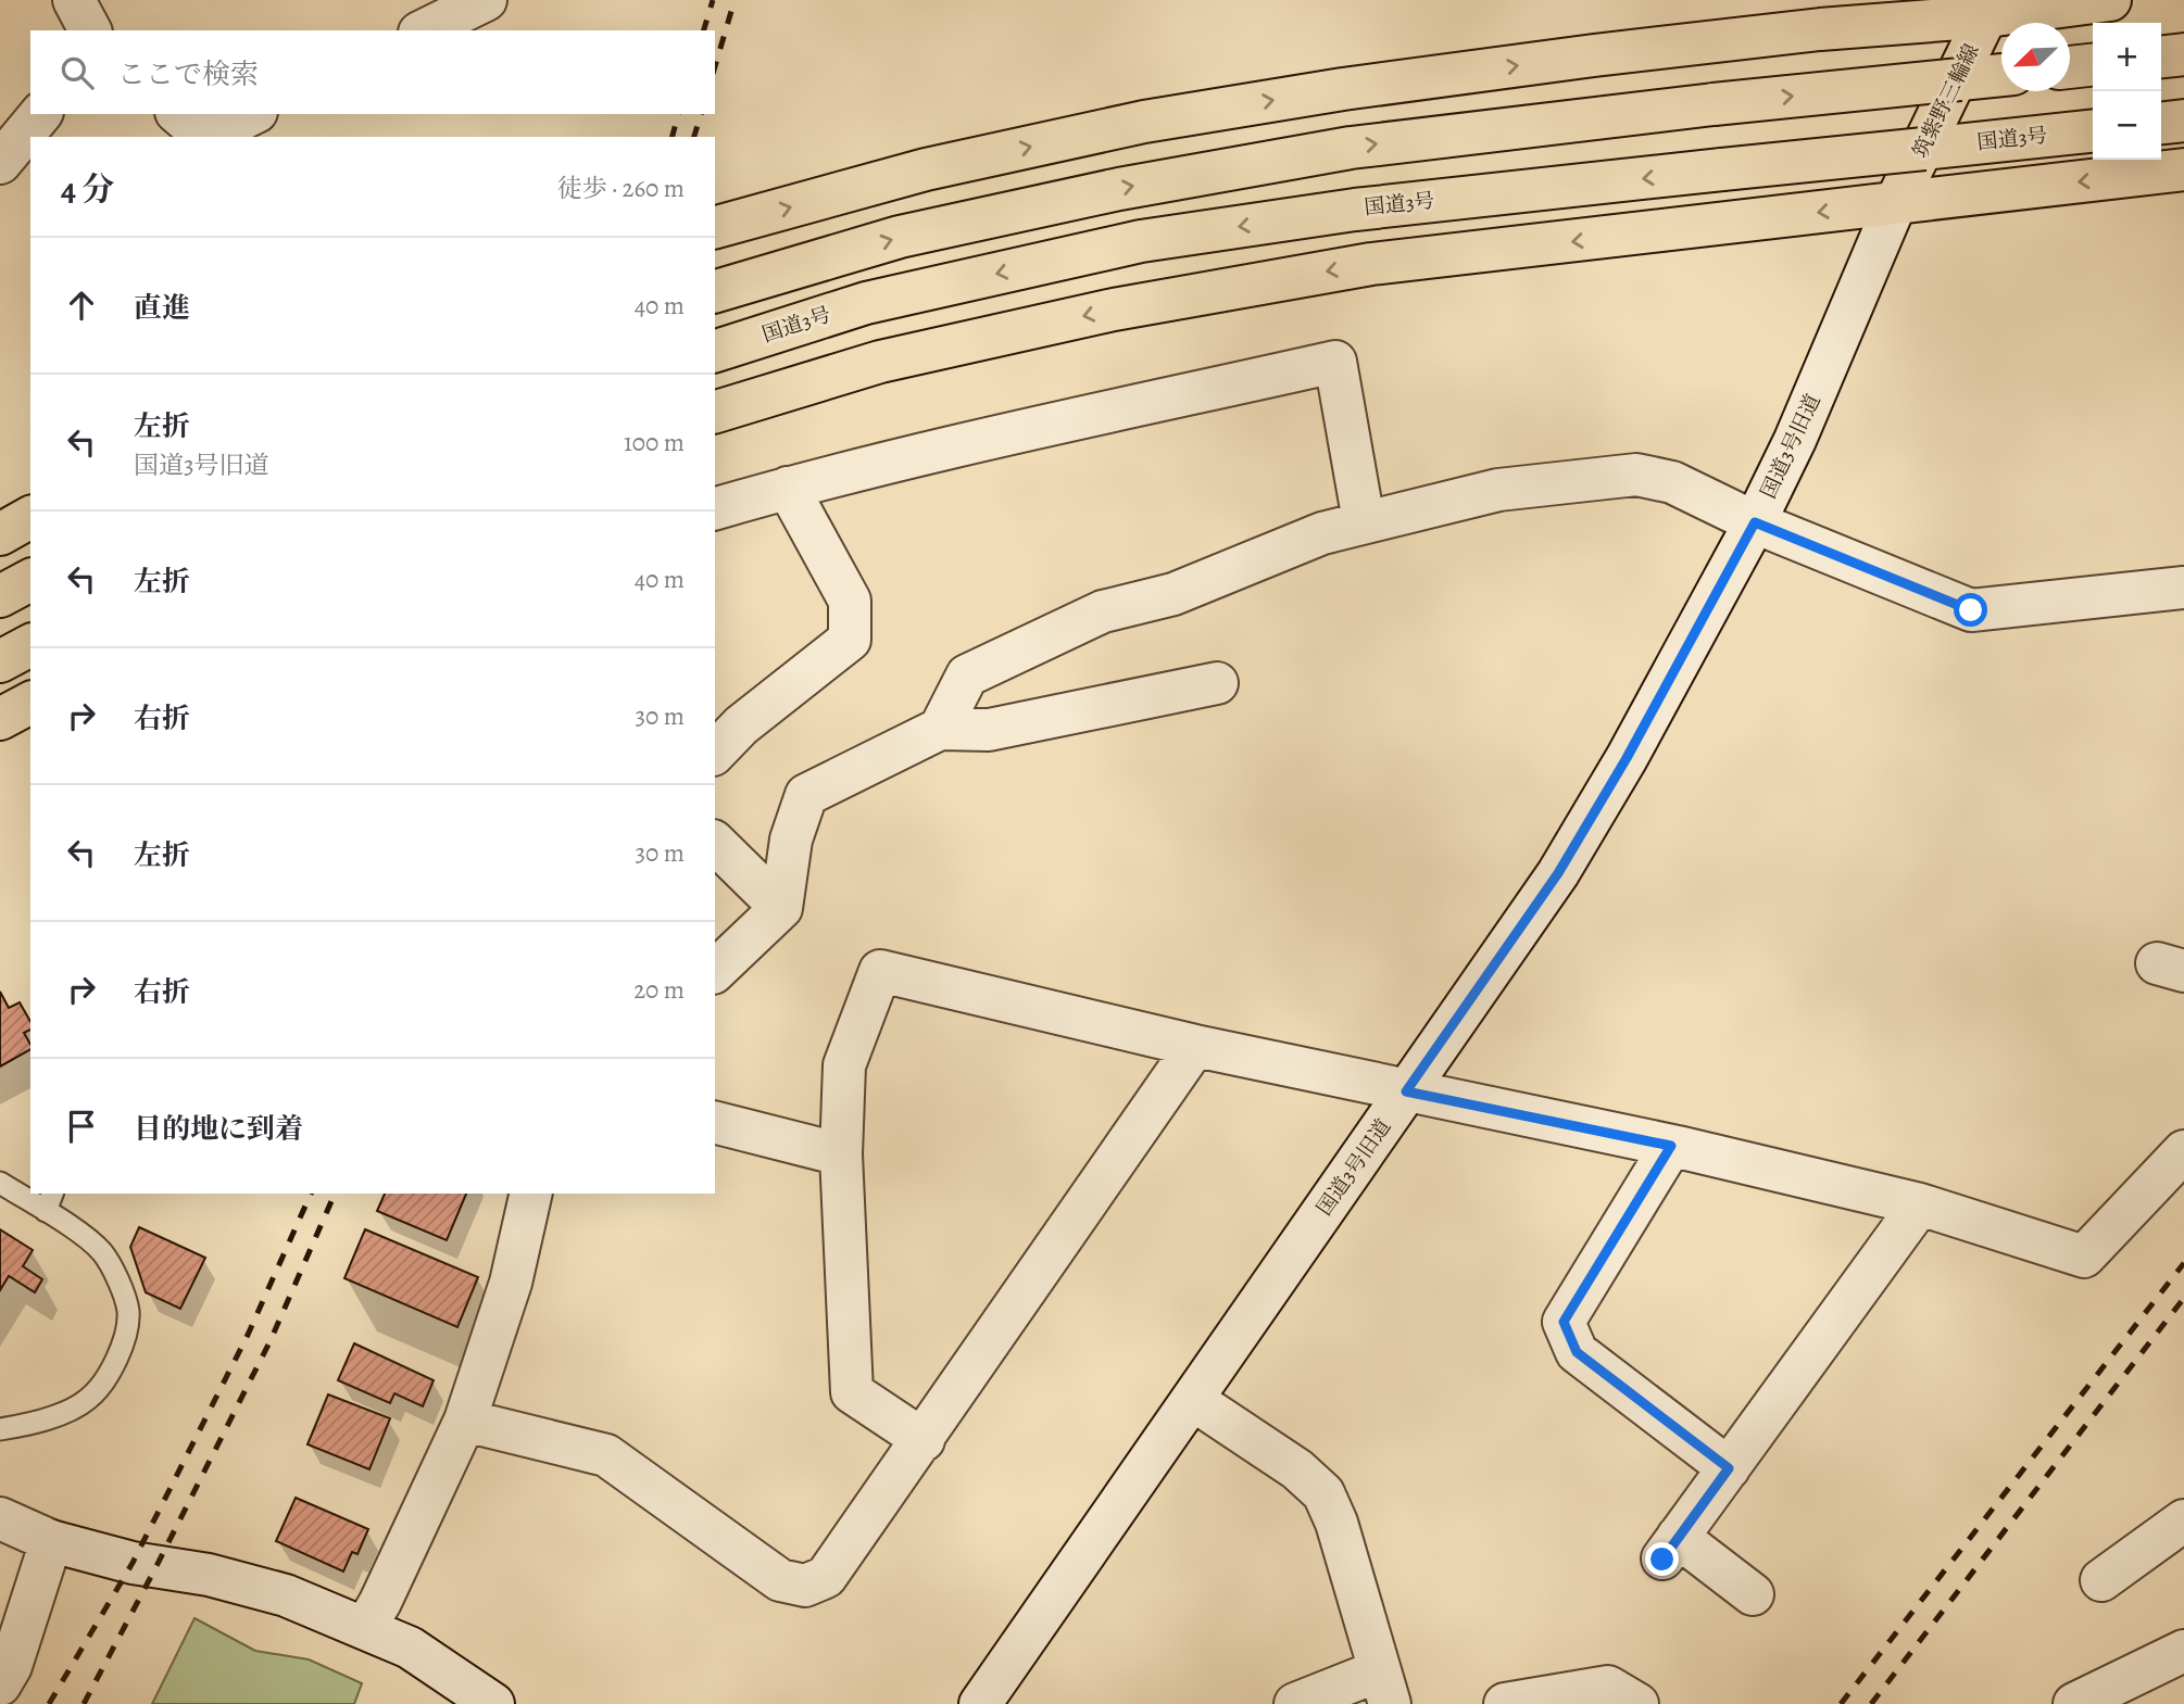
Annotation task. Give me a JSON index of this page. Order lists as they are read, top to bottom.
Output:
{
  "streets": {
    "main road": ["筑紫野三輪線", "国道3号"],
    "street": ["国道3号旧道"]
  },
  "crossings": [
    ["筑紫野三輪線", "国道3号旧道"]
  ],
  "north": "bottom left",
  "page": {
    "map_buttons": ["+", "−"],
    "search": "ここで検索",
    "heading": ["4 分", "徒歩 · 260 m"],
    "list": [
      ["直進", "40 m"],
      ["左折", "国道3号旧道", "100 m"],
      ["左折", "40 m"],
      ["右折", "30 m"],
      ["左折", "30 m"],
      ["右折", "20 m"],
      "目的地に到着"
    ]
  }
}
